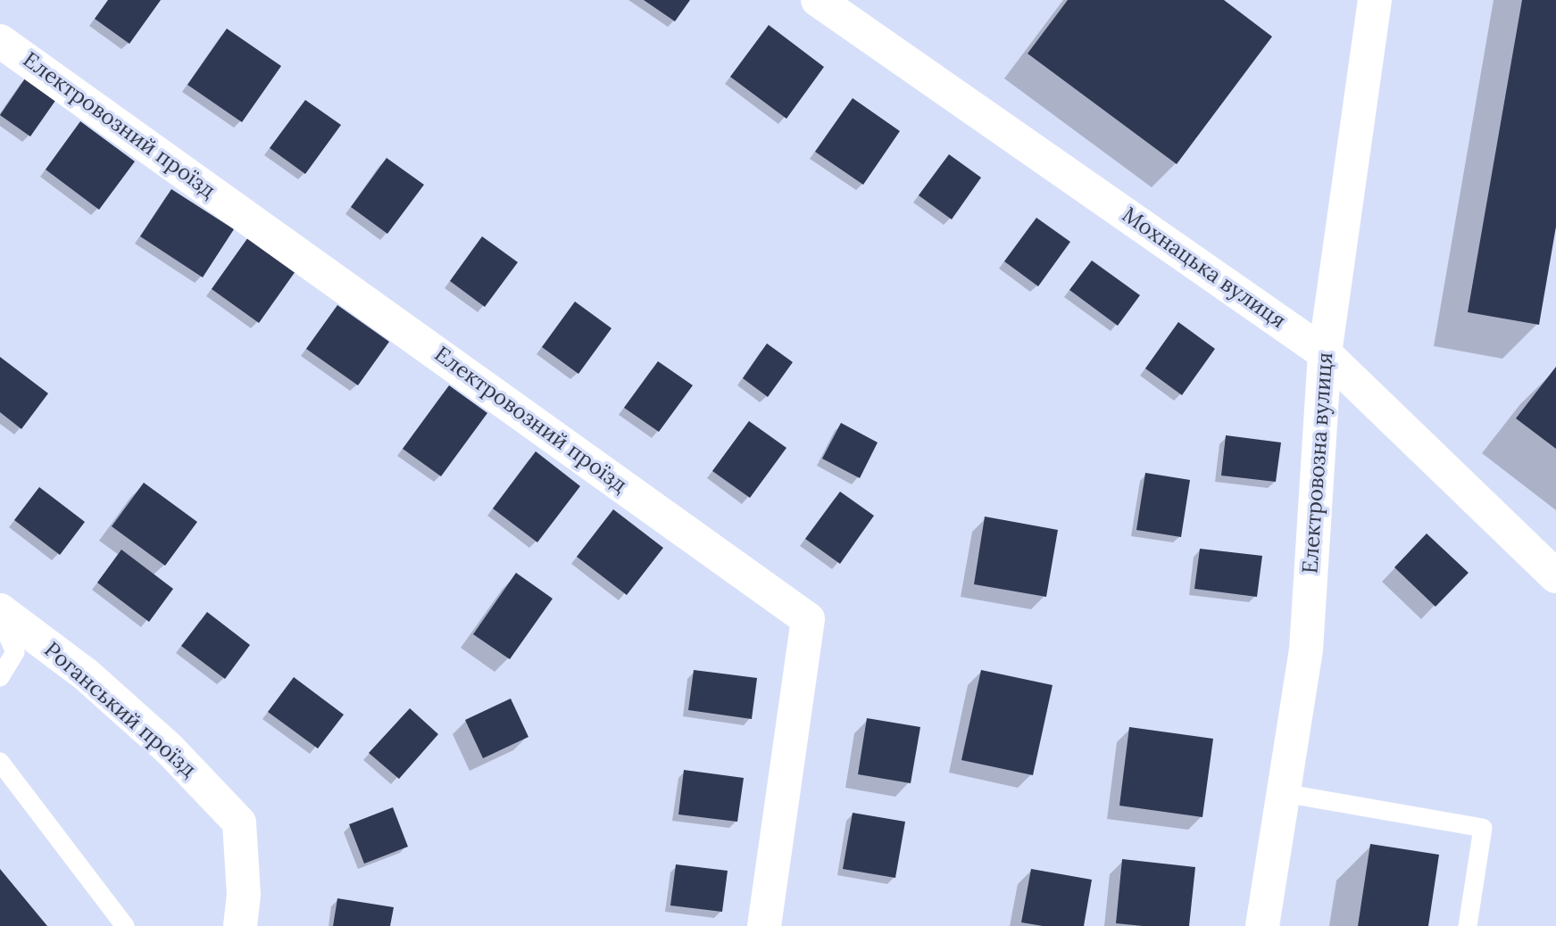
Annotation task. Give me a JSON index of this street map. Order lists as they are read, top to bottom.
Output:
{
  "streets": {
    "street": [
      "Електровозний проїзд",
      "Мохнацька вулиця",
      "Електровозна вулиця",
      "Роганський проїзд"
    ]
  },
  "crossings": [
    ["Мохнацька вулиця", "Електровозна вулиця"]
  ]
}
